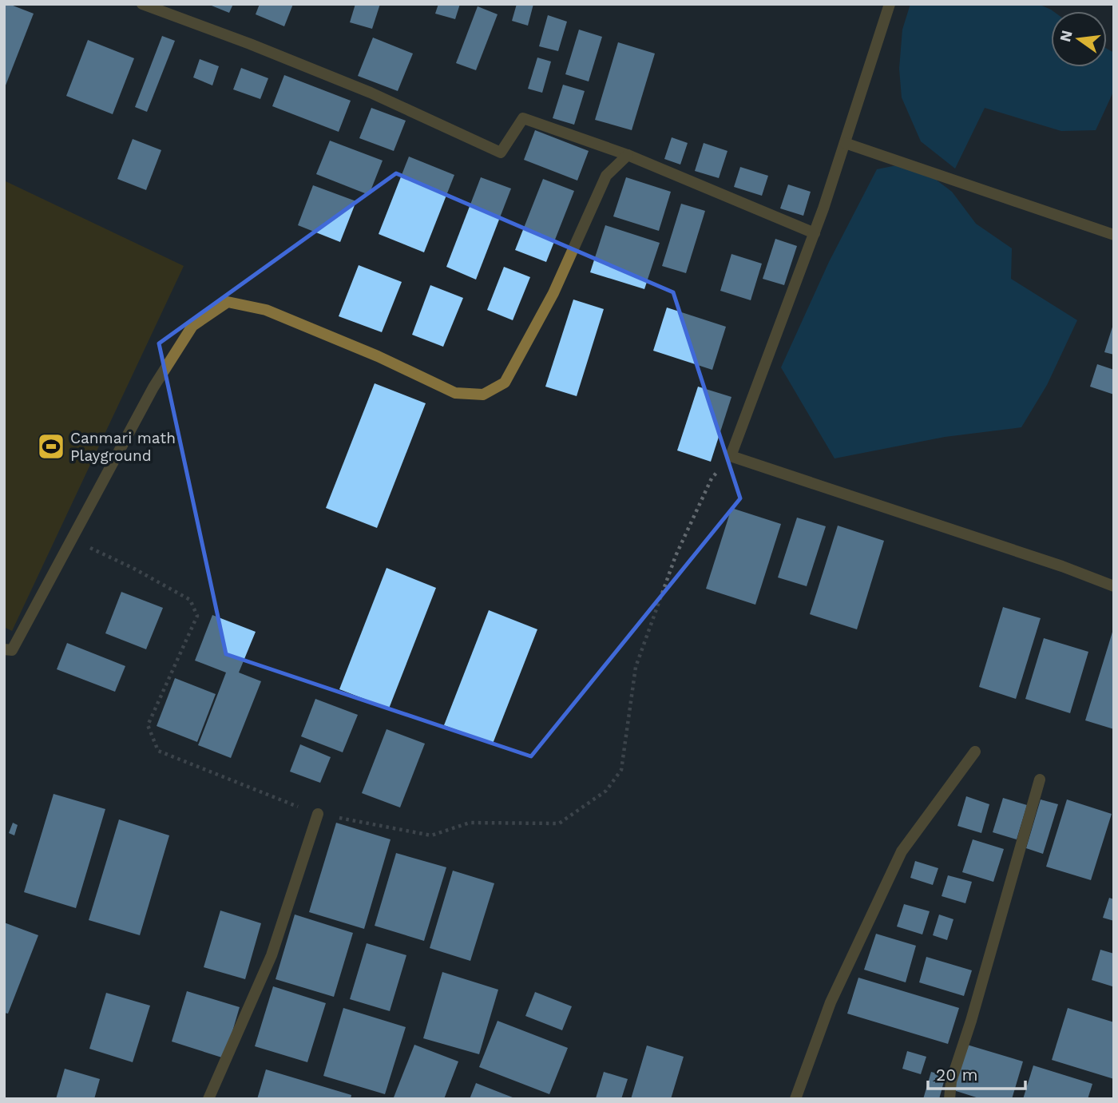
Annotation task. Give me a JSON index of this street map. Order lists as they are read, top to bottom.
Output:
{
  "places": {
    "sports": ["Canmari math Playground"]
  },
  "scale_bar": "20 m",
  "north": "left"
}
